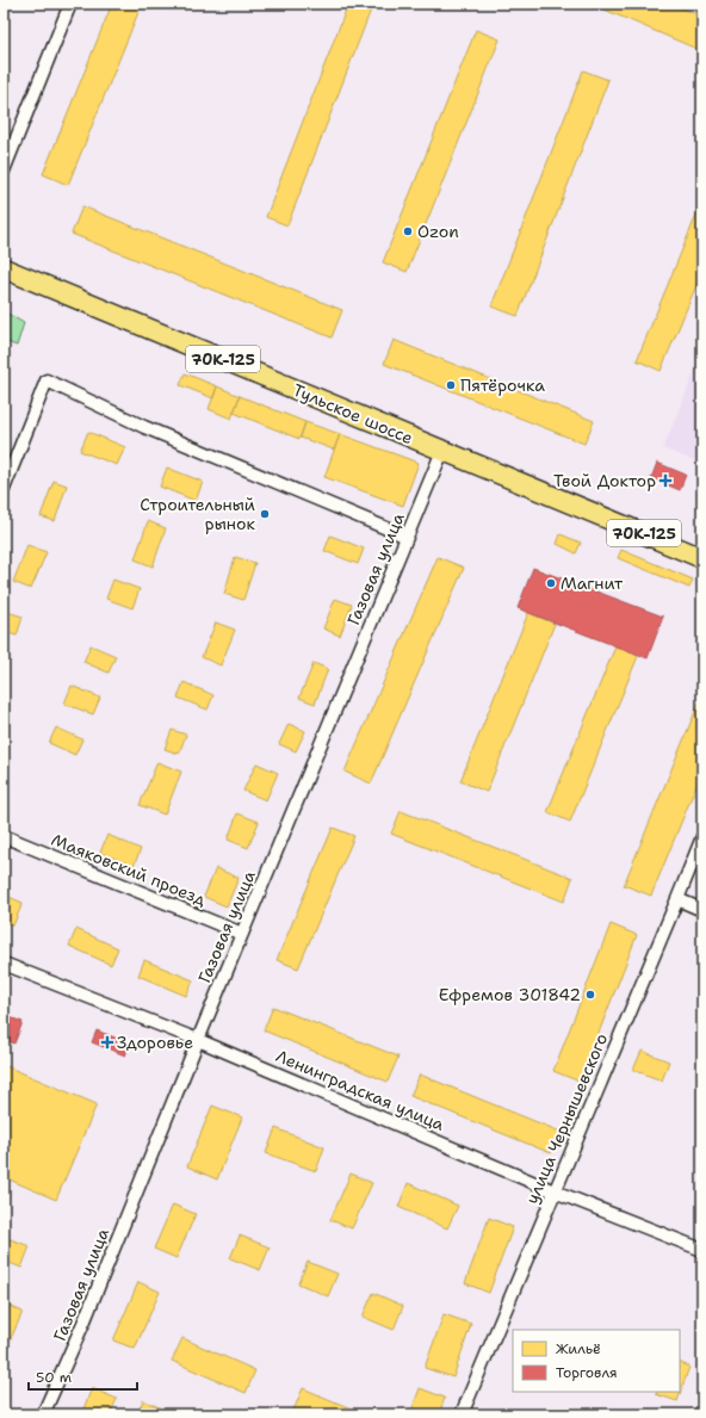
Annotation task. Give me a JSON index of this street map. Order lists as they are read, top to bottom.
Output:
{
  "streets": {
    "main road": ["70К-125", "Тульское шоссе"],
    "street": [
      "Газовая улица",
      "Маяковский проезд",
      "Ленинградская улица",
      "улица Чернышевского"
    ]
  },
  "crossings": [
    ["Тульское шоссе", "Газовая улица"],
    ["Газовая улица", "Маяковский проезд"],
    ["Газовая улица", "Ленинградская улица"],
    ["Ленинградская улица", "улица Чернышевского"]
  ],
  "places": {
    "other": [
      "Ozon",
      "Пятёрочка",
      "Строительный рынок",
      "Магнит",
      "Ефремов 301842"
    ],
    "health": ["Твой Доктор", "Здоровье"]
  },
  "legend": ["Жильё", "Торговля"],
  "scale_bar": "50 m"
}
